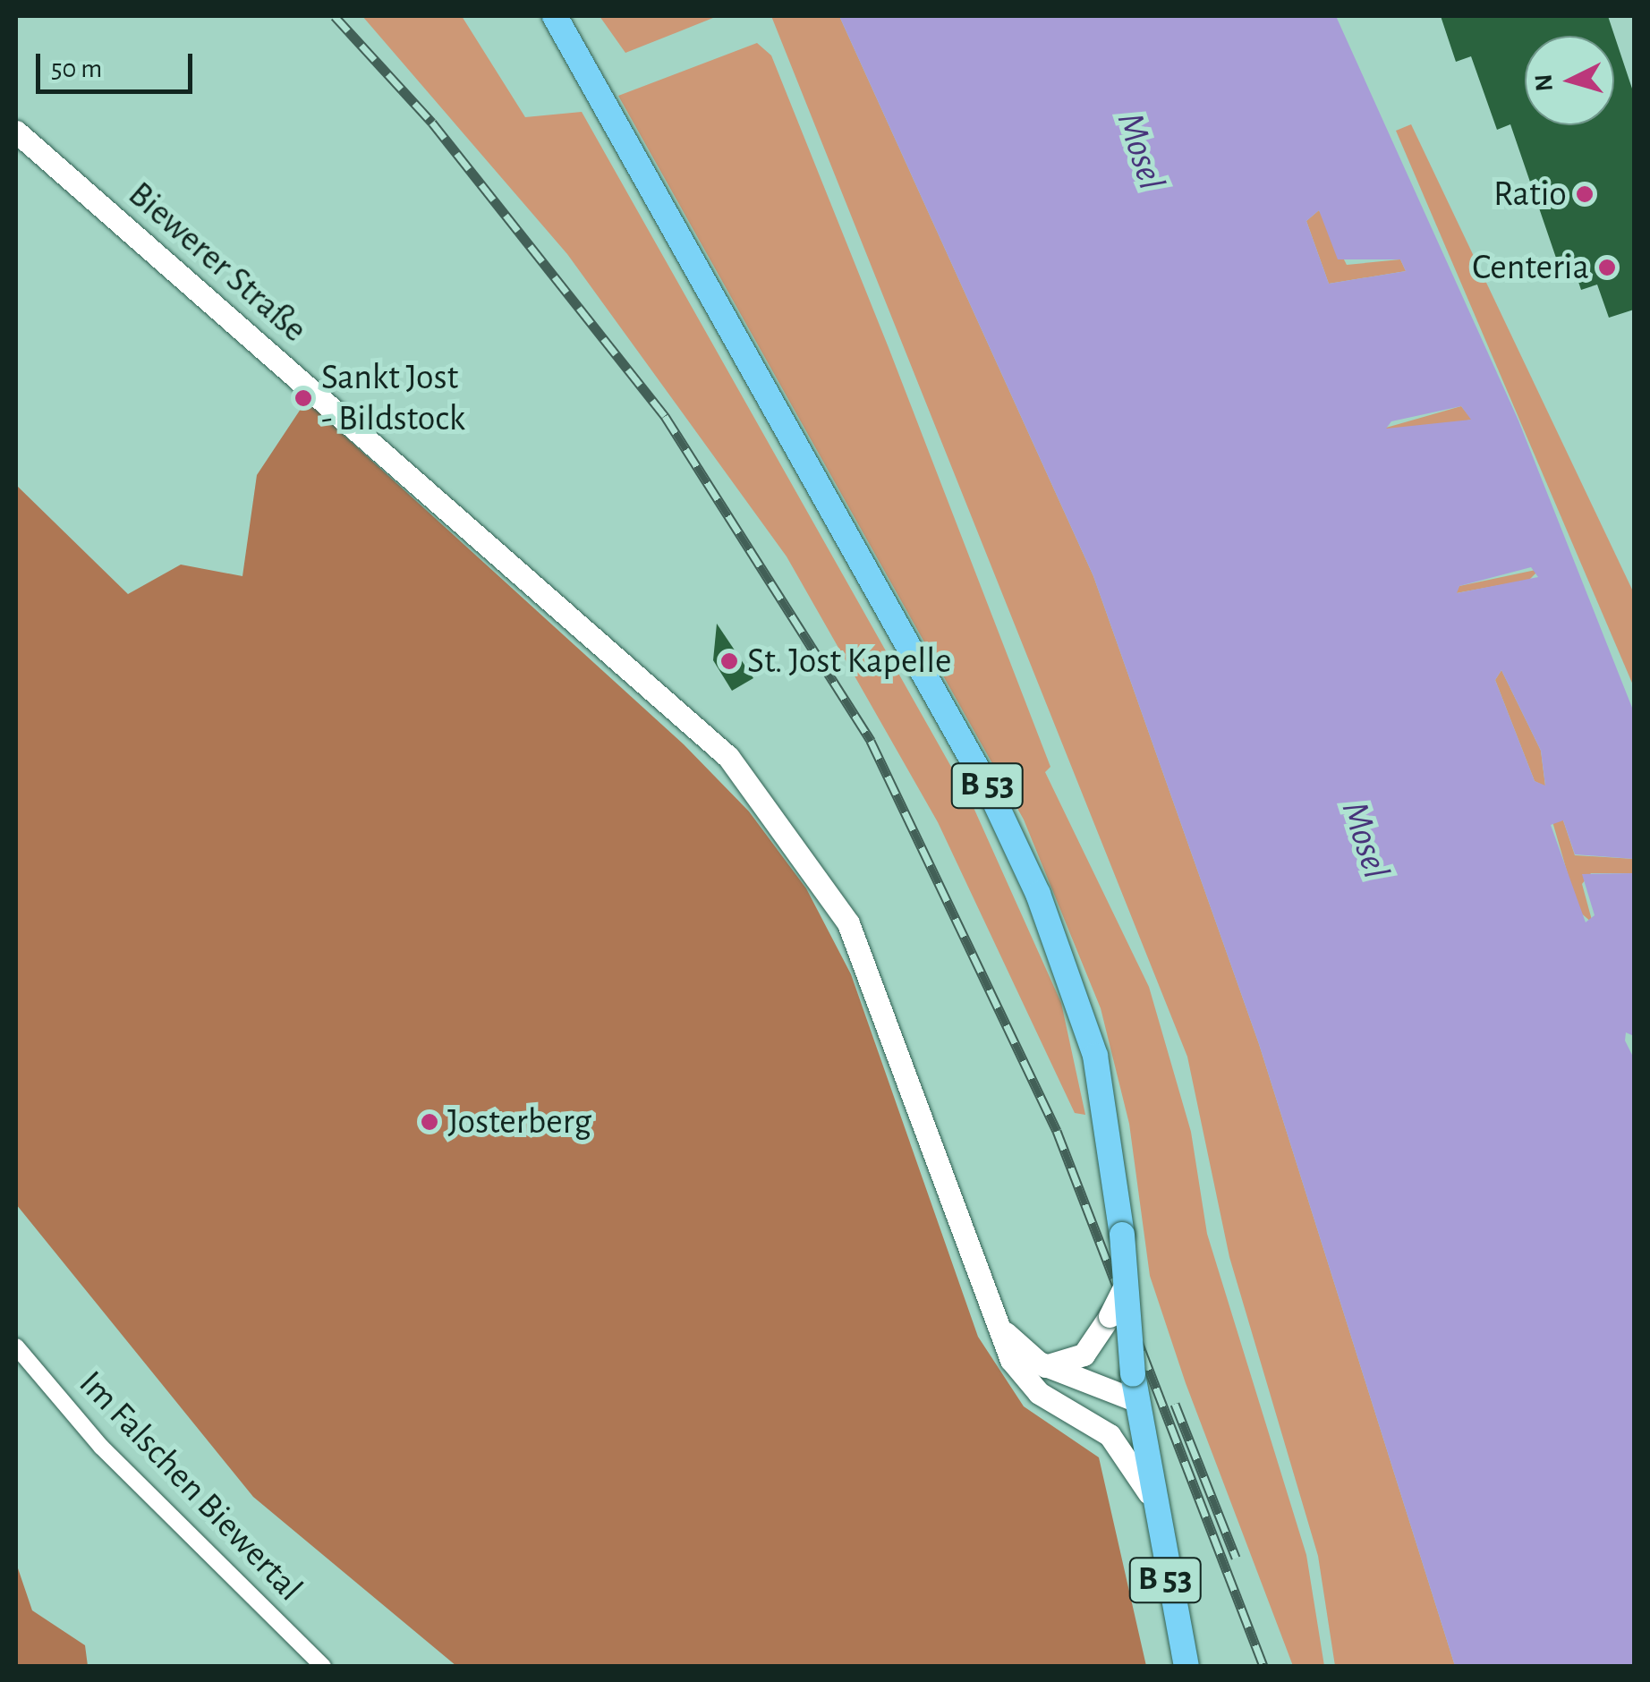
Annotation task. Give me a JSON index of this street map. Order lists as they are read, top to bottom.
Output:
{
  "streets": {
    "main road": ["B 53"],
    "street": ["Biewerer Straße", "Im Falschen Biewertal"]
  },
  "crossings": [
    ["Biewerer Straße", "B 53"]
  ],
  "water": ["Mosel"],
  "places": [
    "Ratio",
    "Centeria",
    "Sankt Jost - Bildstock",
    "St. Jost Kapelle",
    "Josterberg"
  ],
  "scale_bar": "50 m",
  "north": "left"
}
